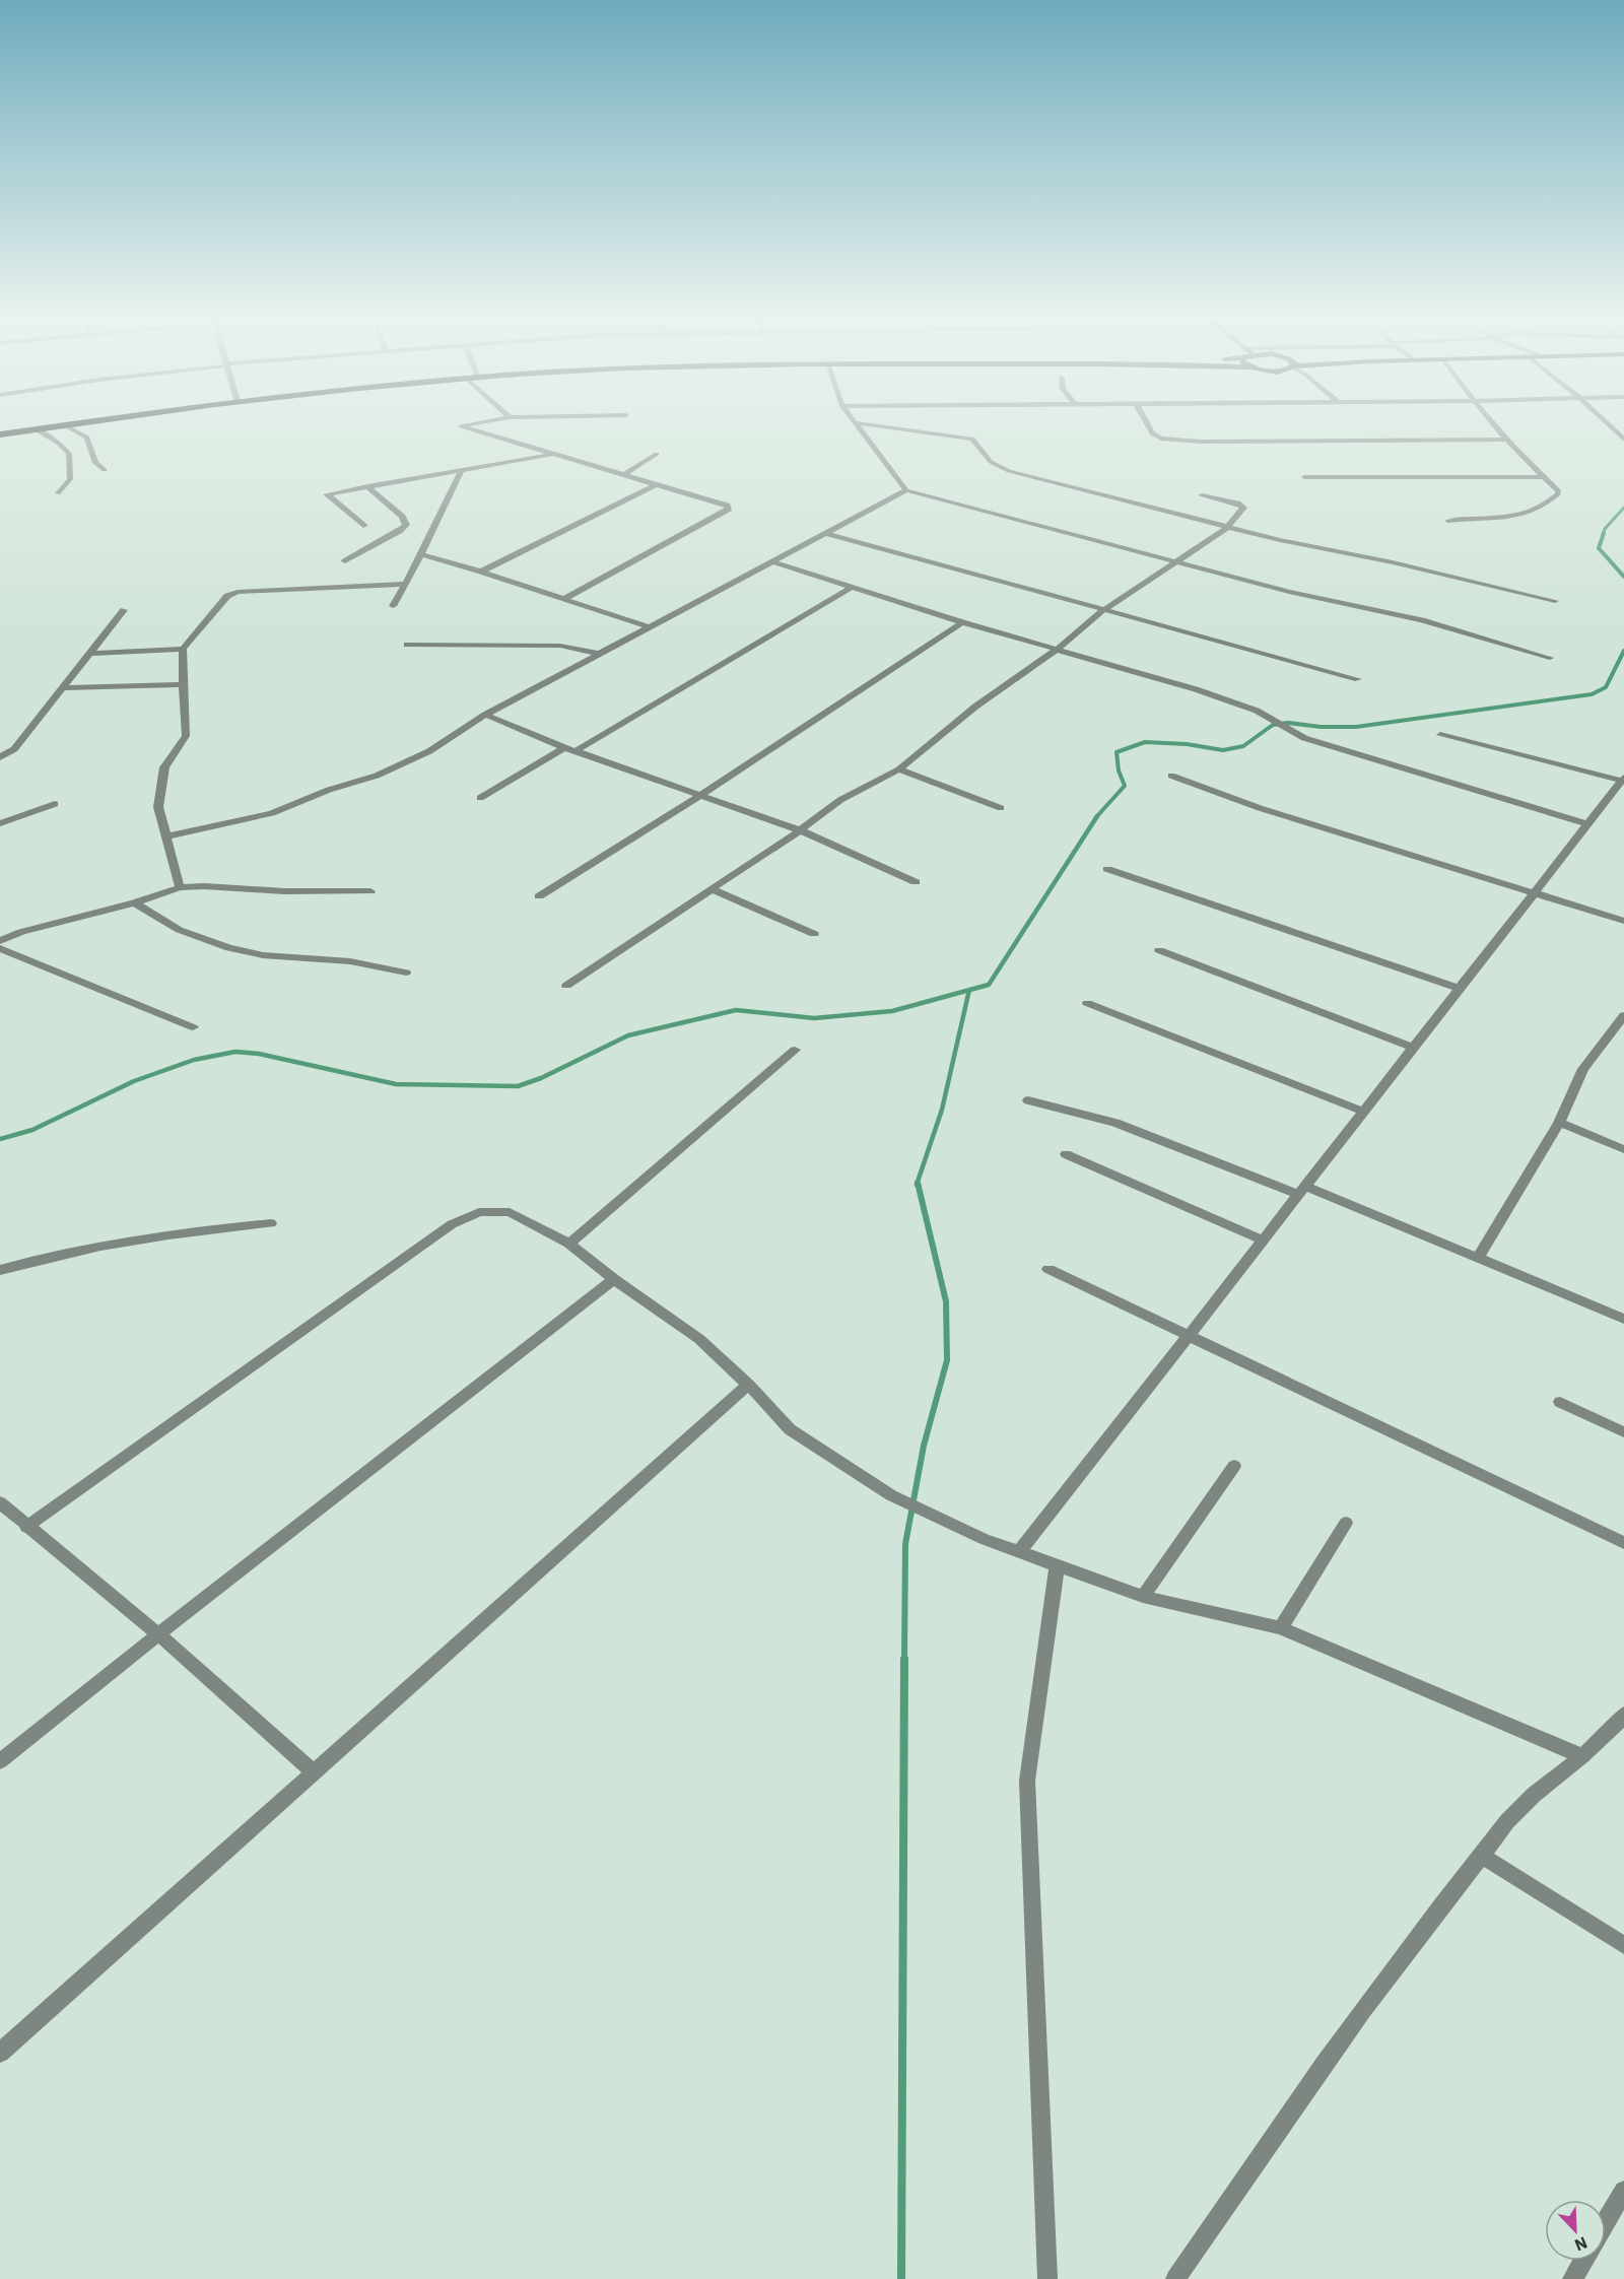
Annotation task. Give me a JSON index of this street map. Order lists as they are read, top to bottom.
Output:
{
  "north": "bottom right"
}
